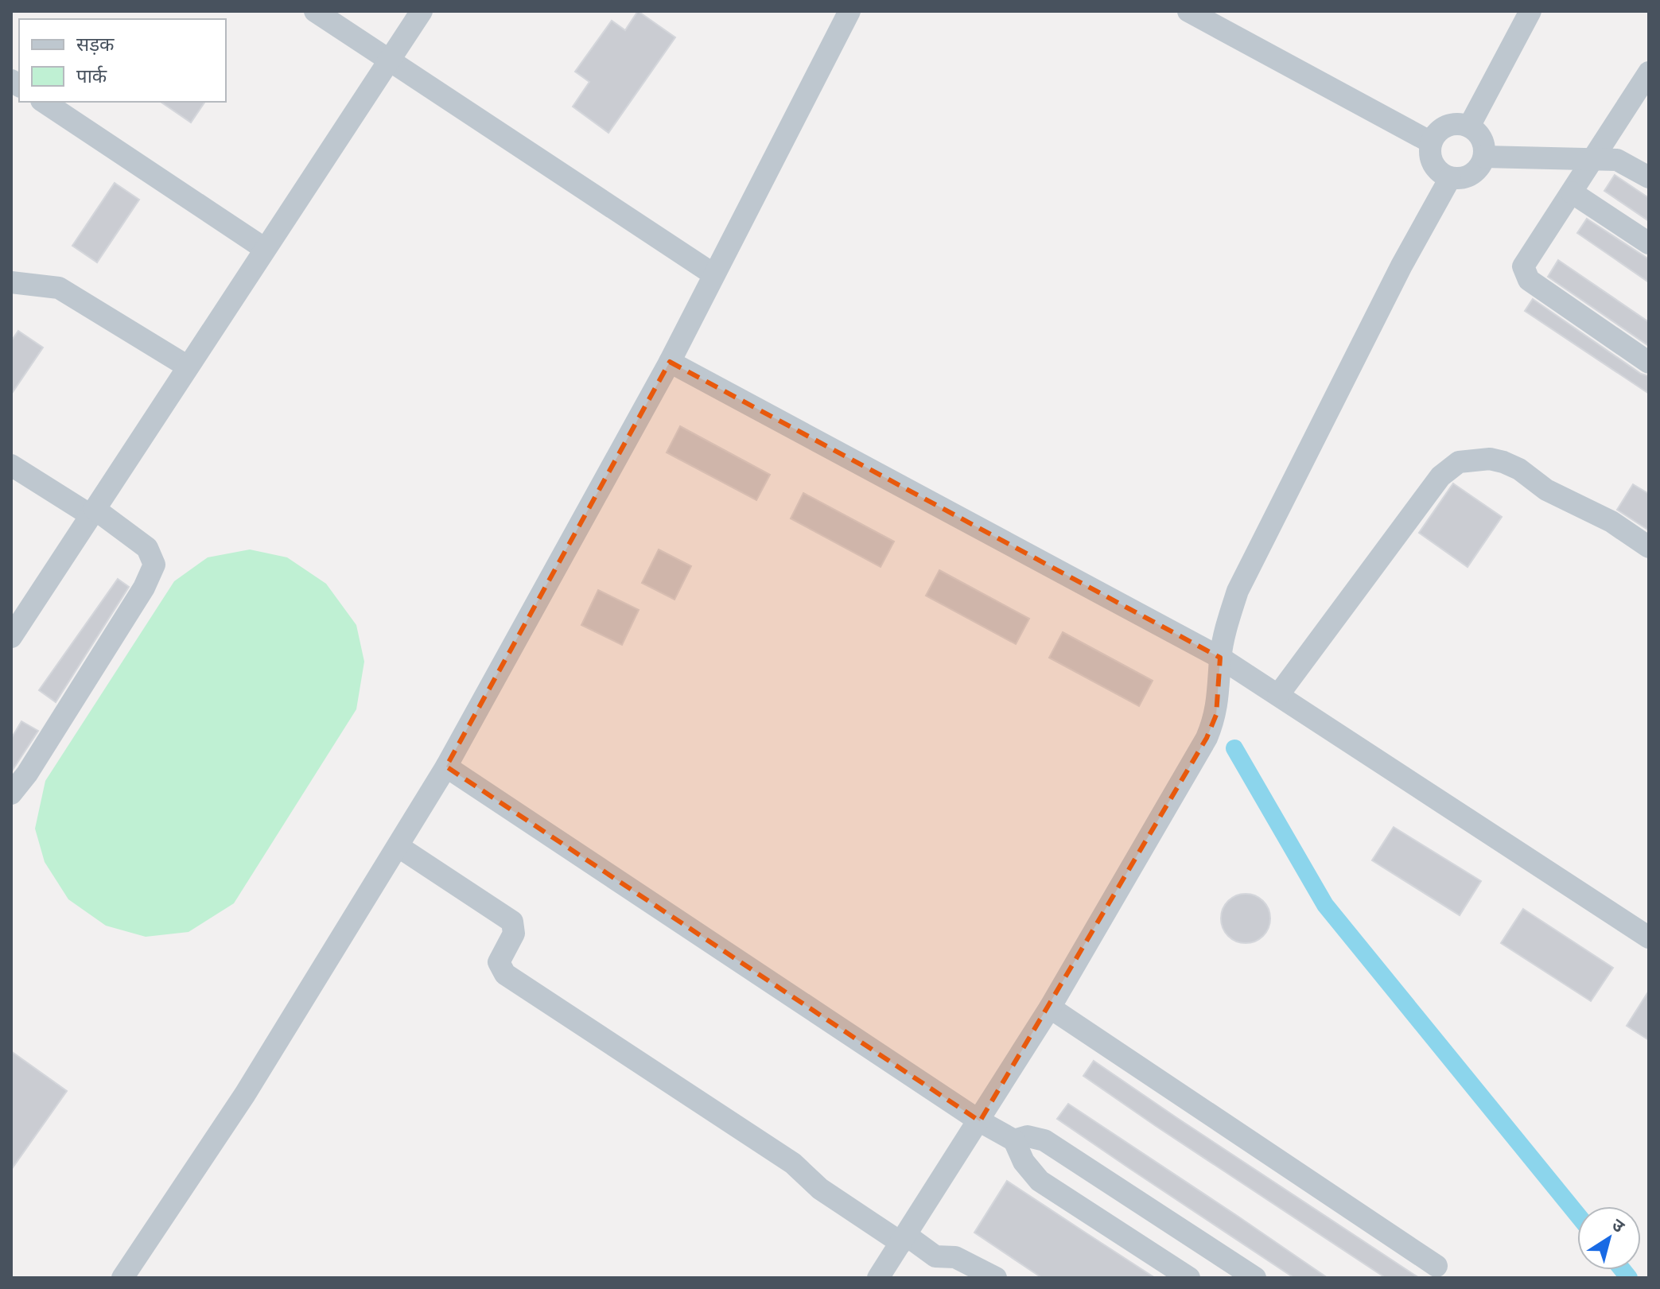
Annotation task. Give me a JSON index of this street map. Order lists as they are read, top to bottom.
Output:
{
  "legend": ["सड़क", "पार्क"],
  "north": "top right"
}
